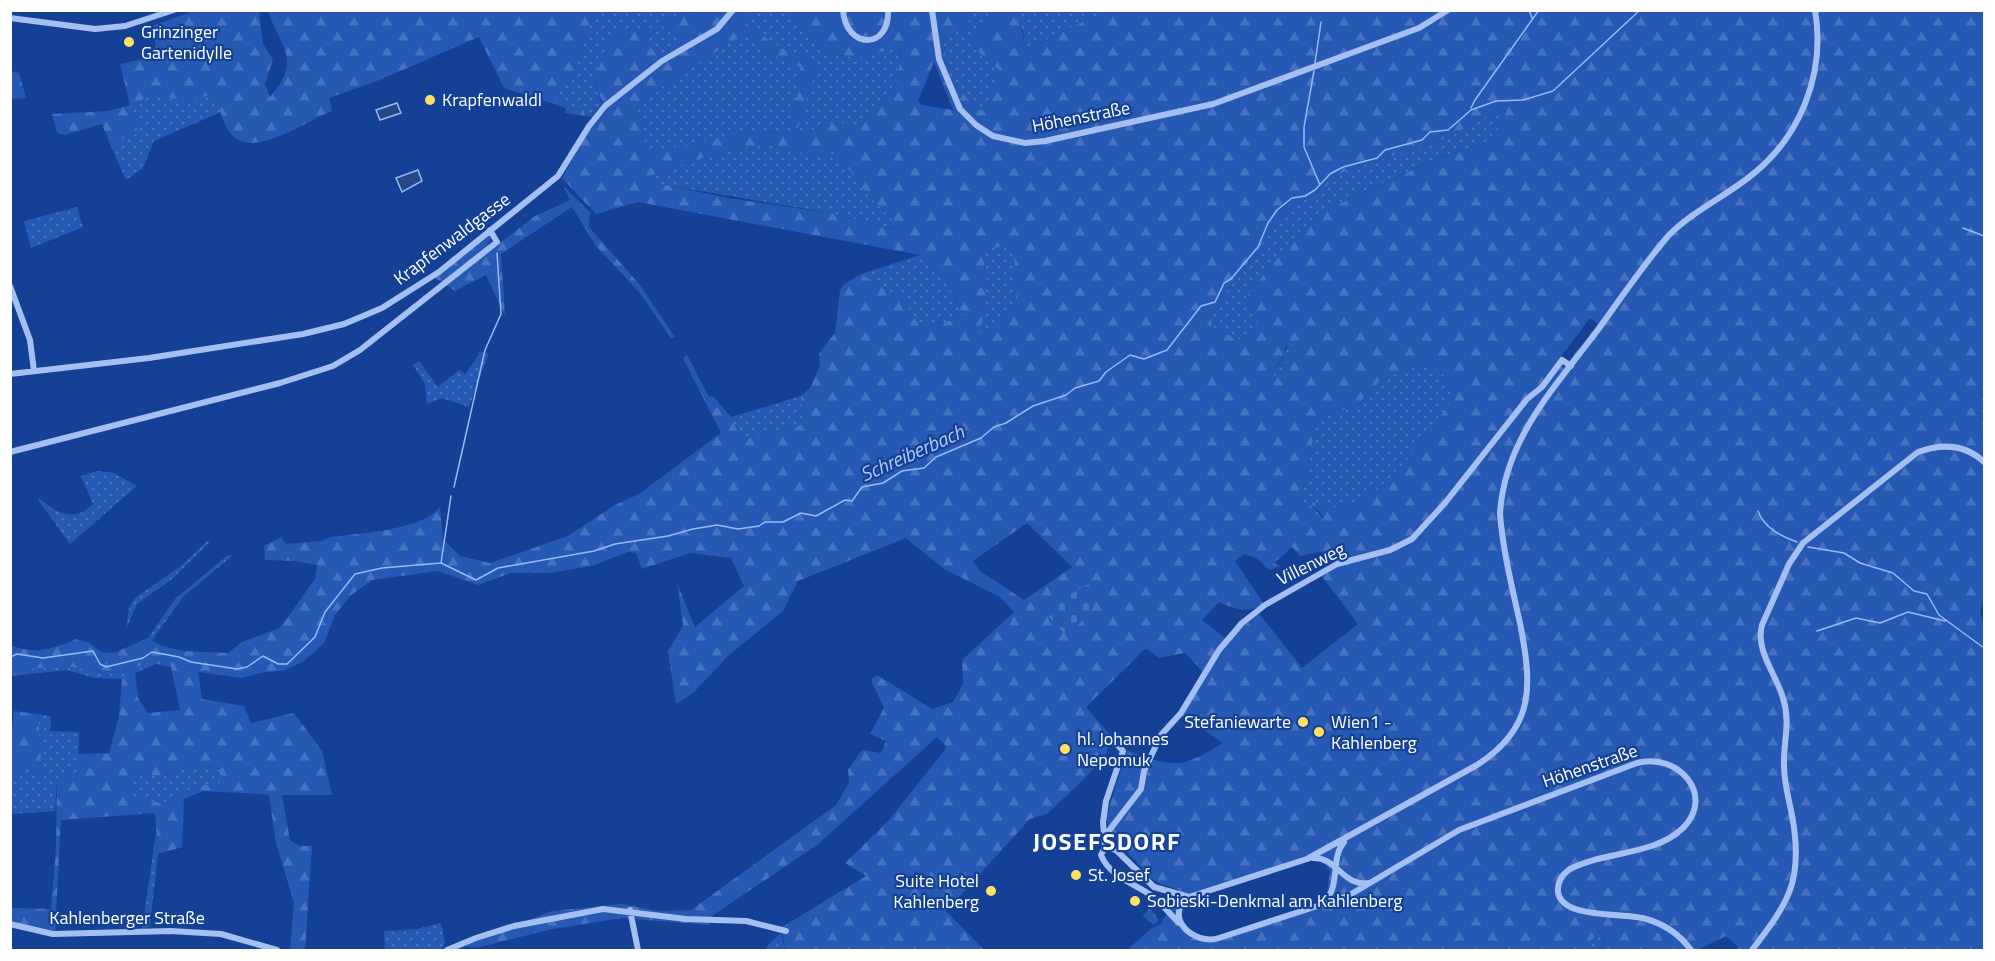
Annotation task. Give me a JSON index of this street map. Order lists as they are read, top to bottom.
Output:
{
  "streets": {
    "street": [
      "Höhenstraße",
      "Krapfenwaldgasse",
      "Villenweg",
      "Kahlenberger Straße"
    ]
  },
  "districts": ["JOSEFSDORF"],
  "water": ["Schreiberbach"],
  "places": [
    "Grinzinger Gartenidylle",
    "Krapfenwaldl",
    "Stefaniewarte",
    "Wien1 - Kahlenberg",
    "hl. Johannes Nepomuk",
    "St. Josef",
    "Suite Hotel Kahlenberg",
    "Sobieski-Denkmal am Kahlenberg"
  ]
}
